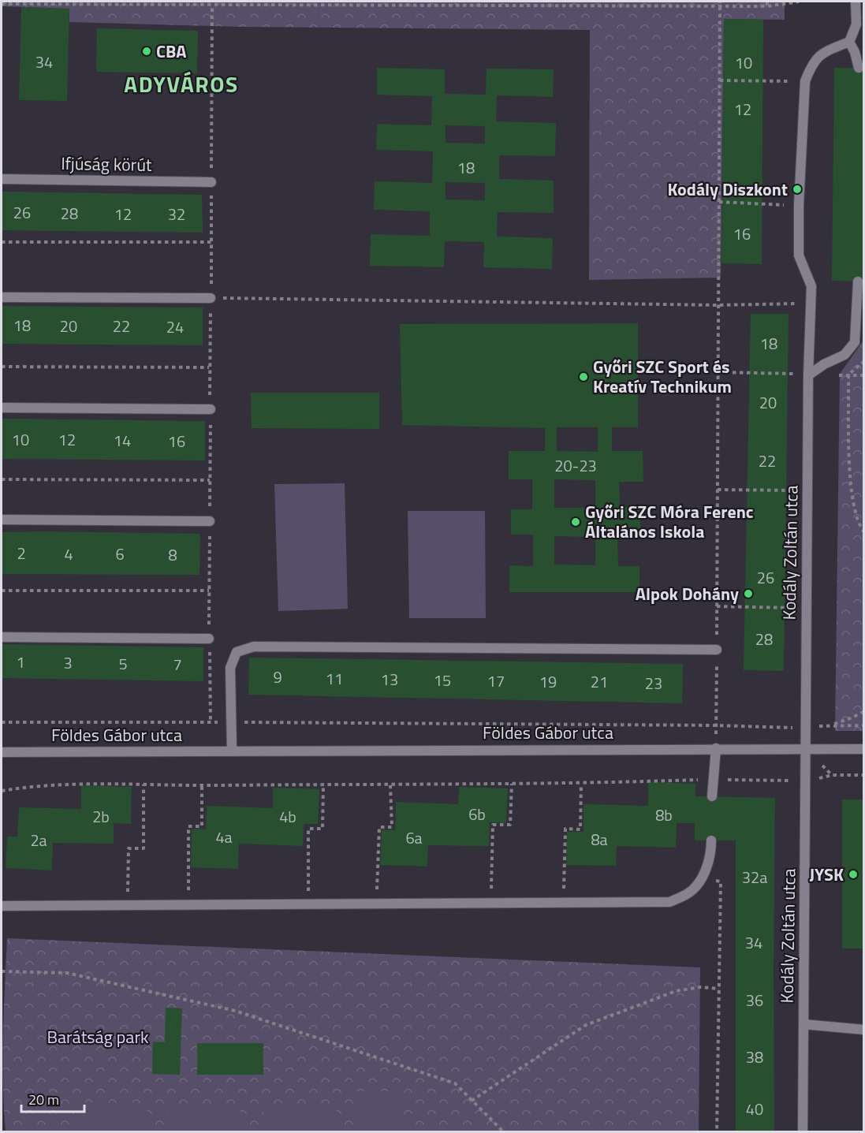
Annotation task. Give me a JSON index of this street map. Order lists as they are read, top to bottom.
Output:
{
  "streets": {
    "street": ["Ifjúság körút", "Kodály Zoltán utca", "Földes Gábor utca"]
  },
  "crossings": [
    ["Kodály Zoltán utca", "Földes Gábor utca"]
  ],
  "districts": ["ADYVÁROS"],
  "parks": ["Barátság park"],
  "places": [
    "CBA",
    "Kodály Diszkont",
    "Győri SZC Sport és Kreatív Technikum",
    "Győri SZC Móra Ferenc Általános Iskola",
    "Alpok Dohány",
    "JYSK"
  ],
  "house_numbers": [
    "34",
    "10",
    "12",
    "18",
    "26",
    "28",
    "12",
    "32",
    "16",
    "18",
    "20",
    "22",
    "24",
    "18",
    "20",
    "10",
    "12",
    "14",
    "16",
    "22",
    "20-23",
    "2",
    "4",
    "6",
    "8",
    "26",
    "28",
    "1",
    "3",
    "5",
    "7",
    "9",
    "11",
    "13",
    "15",
    "17",
    "19",
    "21",
    "23",
    "6b",
    "8b",
    "2b",
    "4b",
    "4a",
    "6a",
    "8a",
    "2a",
    "32a",
    "34",
    "36",
    "38",
    "40"
  ],
  "scale_bar": "20 m"
}
